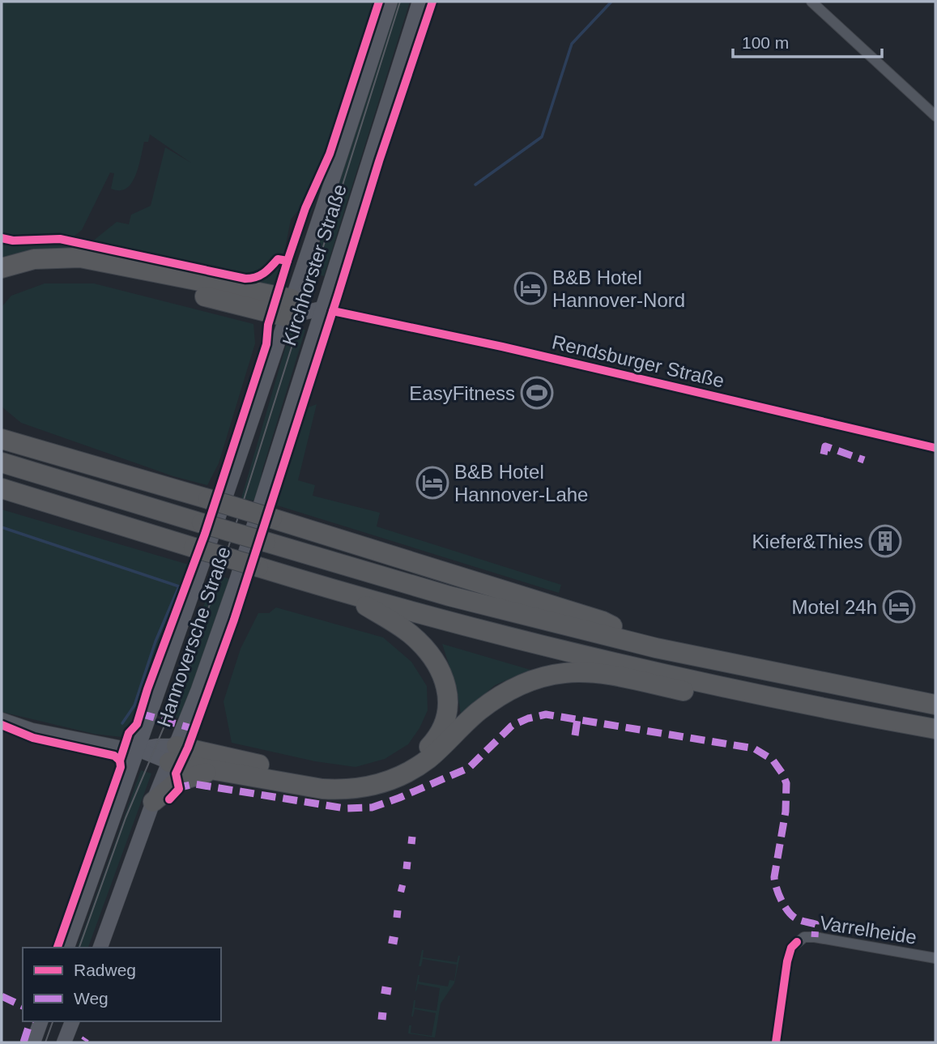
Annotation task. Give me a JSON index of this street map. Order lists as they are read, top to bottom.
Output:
{
  "streets": {
    "main road": ["Kirchhorster Straße", "Hannoversche Straße"],
    "street": ["Rendsburger Straße", "Varrelheide"]
  },
  "crossings": [
    ["Kirchhorster Straße", "Rendsburger Straße"],
    ["Kirchhorster Straße", "Hannoversche Straße"]
  ],
  "places": {
    "hotel": ["B&B Hotel Hannover-Nord", "B&B Hotel Hannover-Lahe", "Motel 24h"],
    "sports": ["EasyFitness"],
    "building": ["Kiefer&Thies"]
  },
  "legend": ["Radweg", "Weg"],
  "scale_bar": "100 m"
}
